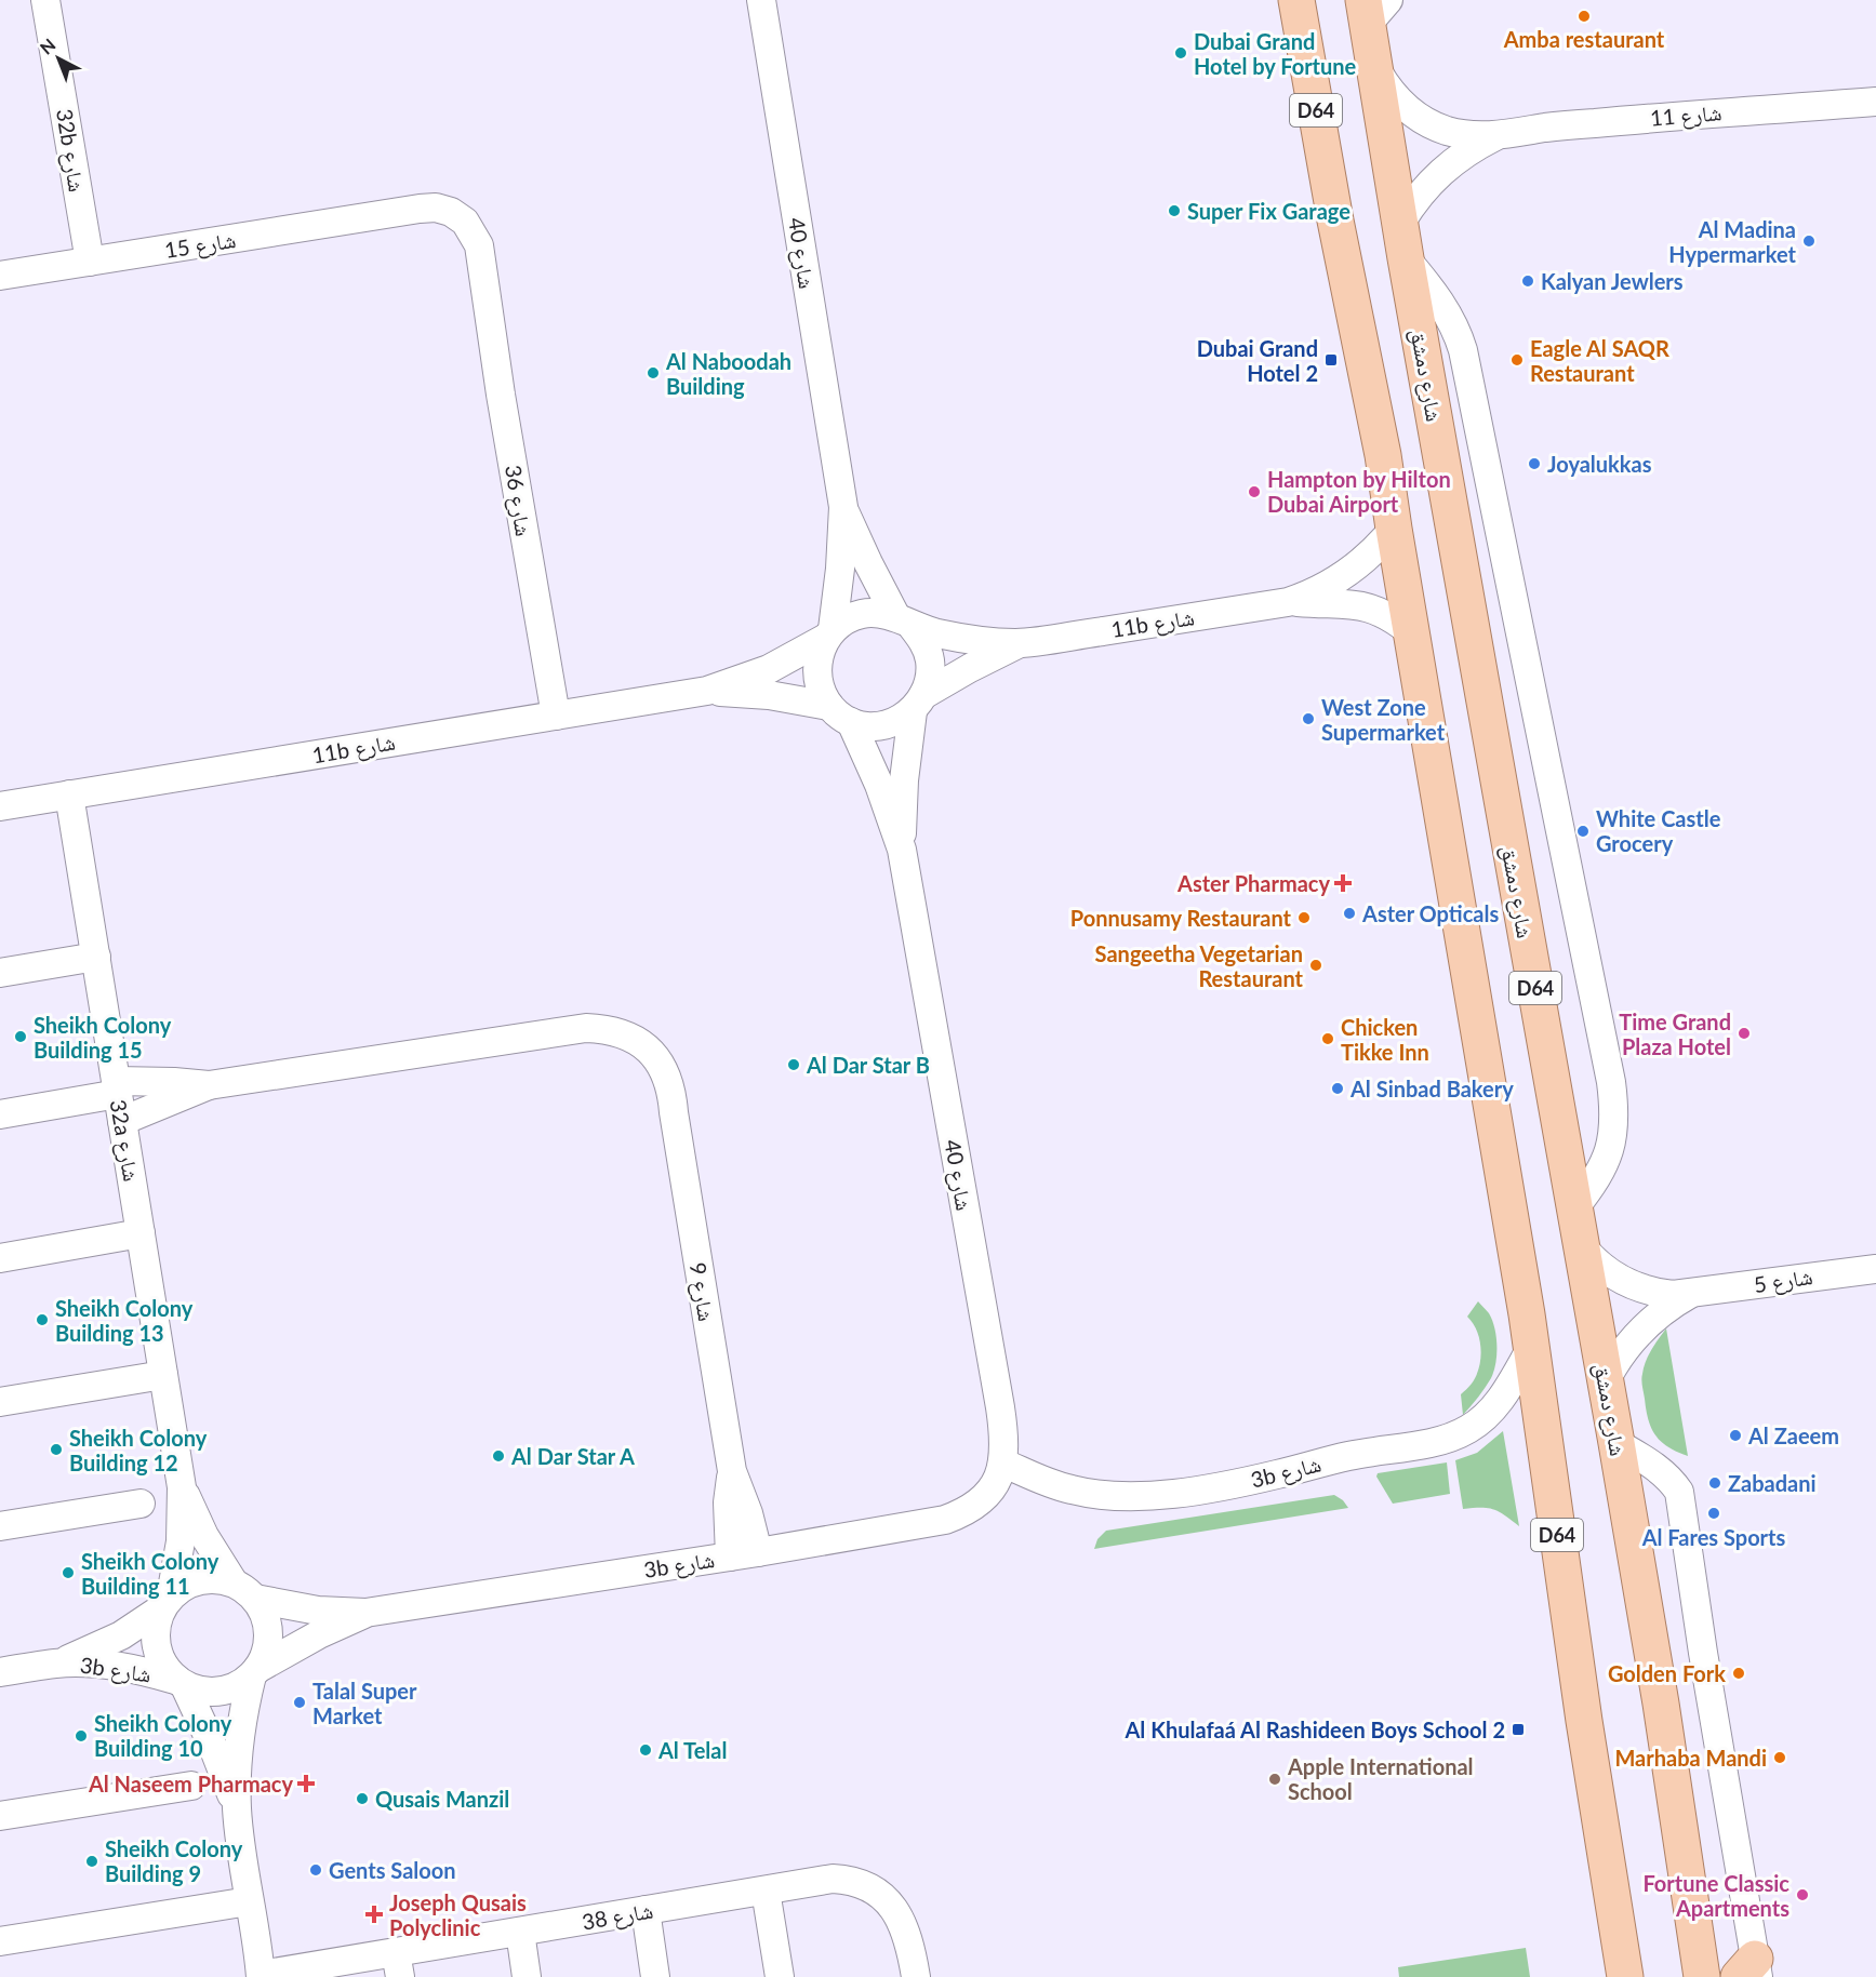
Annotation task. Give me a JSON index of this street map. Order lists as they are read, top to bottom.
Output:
{
  "streets": {
    "main road": ["D64", "شارع دمشق"],
    "street": [
      "شارع 11",
      "32b شارع",
      "شارع 15",
      "شارع 40",
      "شارع 36",
      "11b شارع",
      "32a شارع",
      "شارع 5",
      "شارع 9",
      "3b شارع",
      "شارع 38"
    ]
  },
  "crossings": [
    ["D64", "11b شارع"],
    ["D64", "3b شارع"],
    ["شارع 11", "شارع دمشق"],
    ["32b شارع", "شارع 15"],
    ["شارع 15", "شارع 36"],
    ["شارع 40", "11b شارع"],
    ["شارع 40", "3b شارع"],
    ["شارع دمشق", "شارع 5"],
    ["شارع 36", "11b شارع"],
    ["11b شارع", "32a شارع"],
    ["32a شارع", "شارع 9"],
    ["32a شارع", "3b شارع"],
    ["شارع 9", "3b شارع"]
  ],
  "places": {
    "other": [
      "Amba restaurant",
      "Dubai Grand Hotel by Fortune",
      "Super Fix Garage",
      "Al Madina Hypermarket",
      "Kalyan Jewlers",
      "Eagle Al SAQR Restaurant",
      "Al Naboodah Building",
      "Joyalukkas",
      "Hampton by Hilton Dubai Airport",
      "West Zone Supermarket",
      "White Castle Grocery",
      "Aster Opticals",
      "Ponnusamy Restaurant",
      "Sangeetha Vegetarian Restaurant",
      "Time Grand Plaza Hotel",
      "Sheikh Colony Building 15",
      "Chicken Tikke Inn",
      "Al Dar Star B",
      "Al Sinbad Bakery",
      "Sheikh Colony Building 13",
      "Al Zaeem",
      "Sheikh Colony Building 12",
      "Al Dar Star A",
      "Zabadani",
      "Al Fares Sports",
      "Sheikh Colony Building 11",
      "Golden Fork",
      "Talal Super Market",
      "Sheikh Colony Building 10",
      "Al Telal",
      "Marhaba Mandi",
      "Apple International School",
      "Qusais Manzil",
      "Sheikh Colony Building 9",
      "Gents Saloon",
      "Fortune Classic Apartments"
    ],
    "transit": ["Dubai Grand Hotel 2", "Al Khulafaá Al Rashideen Boys School 2"],
    "health": ["Aster Pharmacy", "Al Naseem Pharmacy", "Joseph Qusais Polyclinic"]
  },
  "north": "top left"
}
